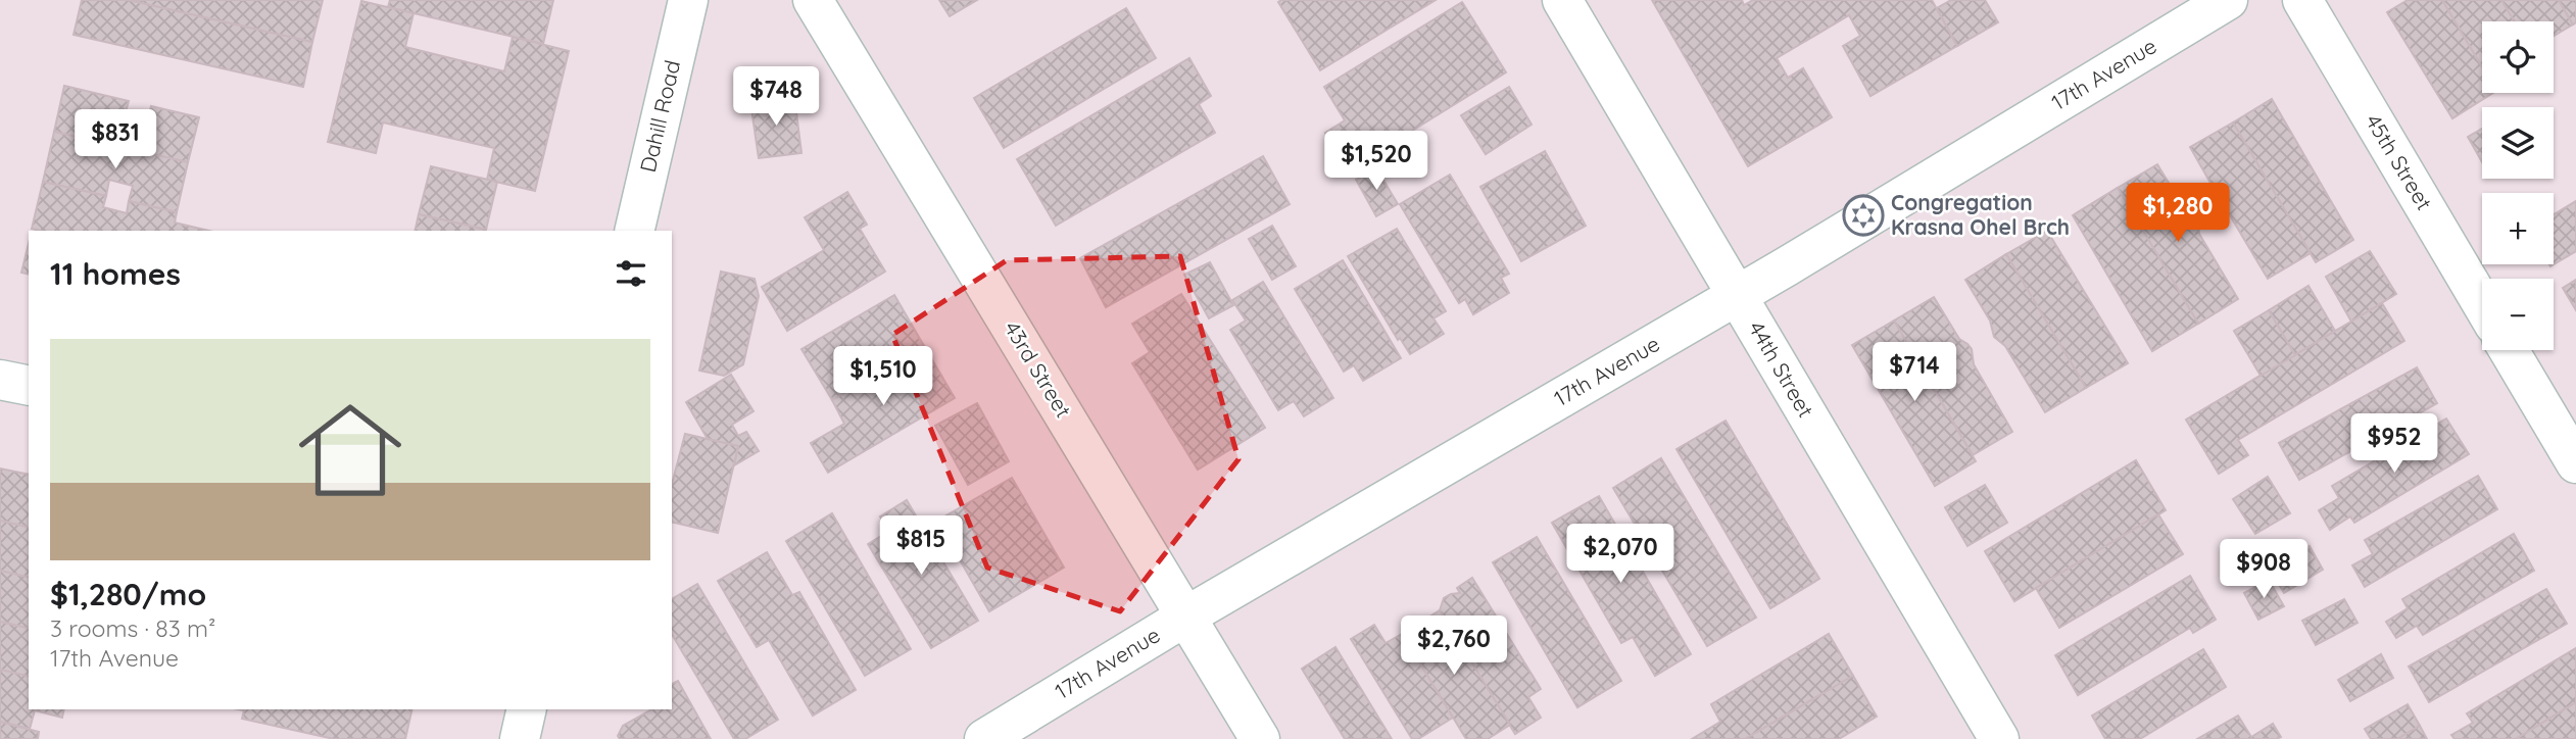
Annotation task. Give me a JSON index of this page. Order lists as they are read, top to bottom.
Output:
{
  "streets": {
    "street": [
      "17th Avenue",
      "Dahill Road",
      "45th Street",
      "43rd Street",
      "44th Street"
    ]
  },
  "crossings": [
    ["17th Avenue", "43rd Street"],
    ["17th Avenue", "44th Street"]
  ],
  "places": {
    "synagogue": ["Congregation Krasna Ohel Brch"]
  },
  "page": {
    "map_buttons": ["+", "−"],
    "price": [
      "$748",
      "$831",
      "$1,520",
      "$1,280",
      "$714",
      "$1,510",
      "$952",
      "$815",
      "$2,070",
      "$908",
      "$2,760"
    ],
    "heading": "11 homes",
    "list": [
      {
        "name": "$1,280/mo",
        "note": "3 rooms · 83 m² · 17th Avenue"
      }
    ]
  }
}
